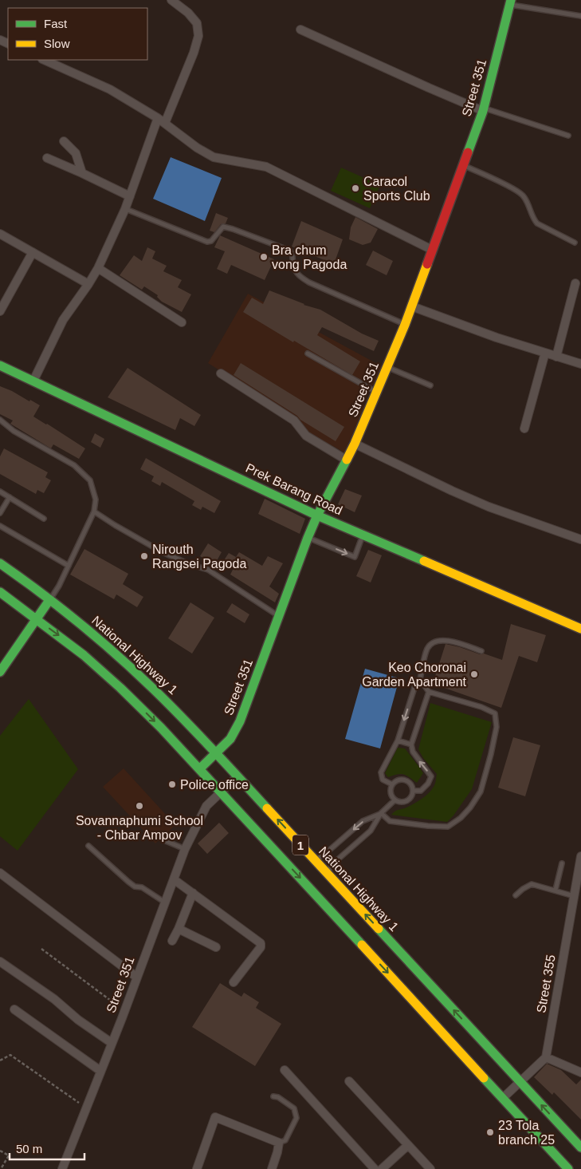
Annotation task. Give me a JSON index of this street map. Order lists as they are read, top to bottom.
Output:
{
  "streets": {
    "main road": [
      "Street 351",
      "Prek Barang Road",
      "National Highway 1",
      "1"
    ],
    "street": ["Street 355"]
  },
  "crossings": [
    ["Street 351", "Prek Barang Road"],
    ["Street 351", "National Highway 1"],
    ["Street 351", "1"]
  ],
  "places": [
    "Caracol Sports Club",
    "Bra chum vong Pagoda",
    "Nirouth Rangsei Pagoda",
    "Keo Choronai Garden Apartment",
    "Police office",
    "Sovannaphumi School - Chbar Ampov",
    "23 Tola branch 25"
  ],
  "legend": ["Fast", "Slow"],
  "scale_bar": "50 m"
}
